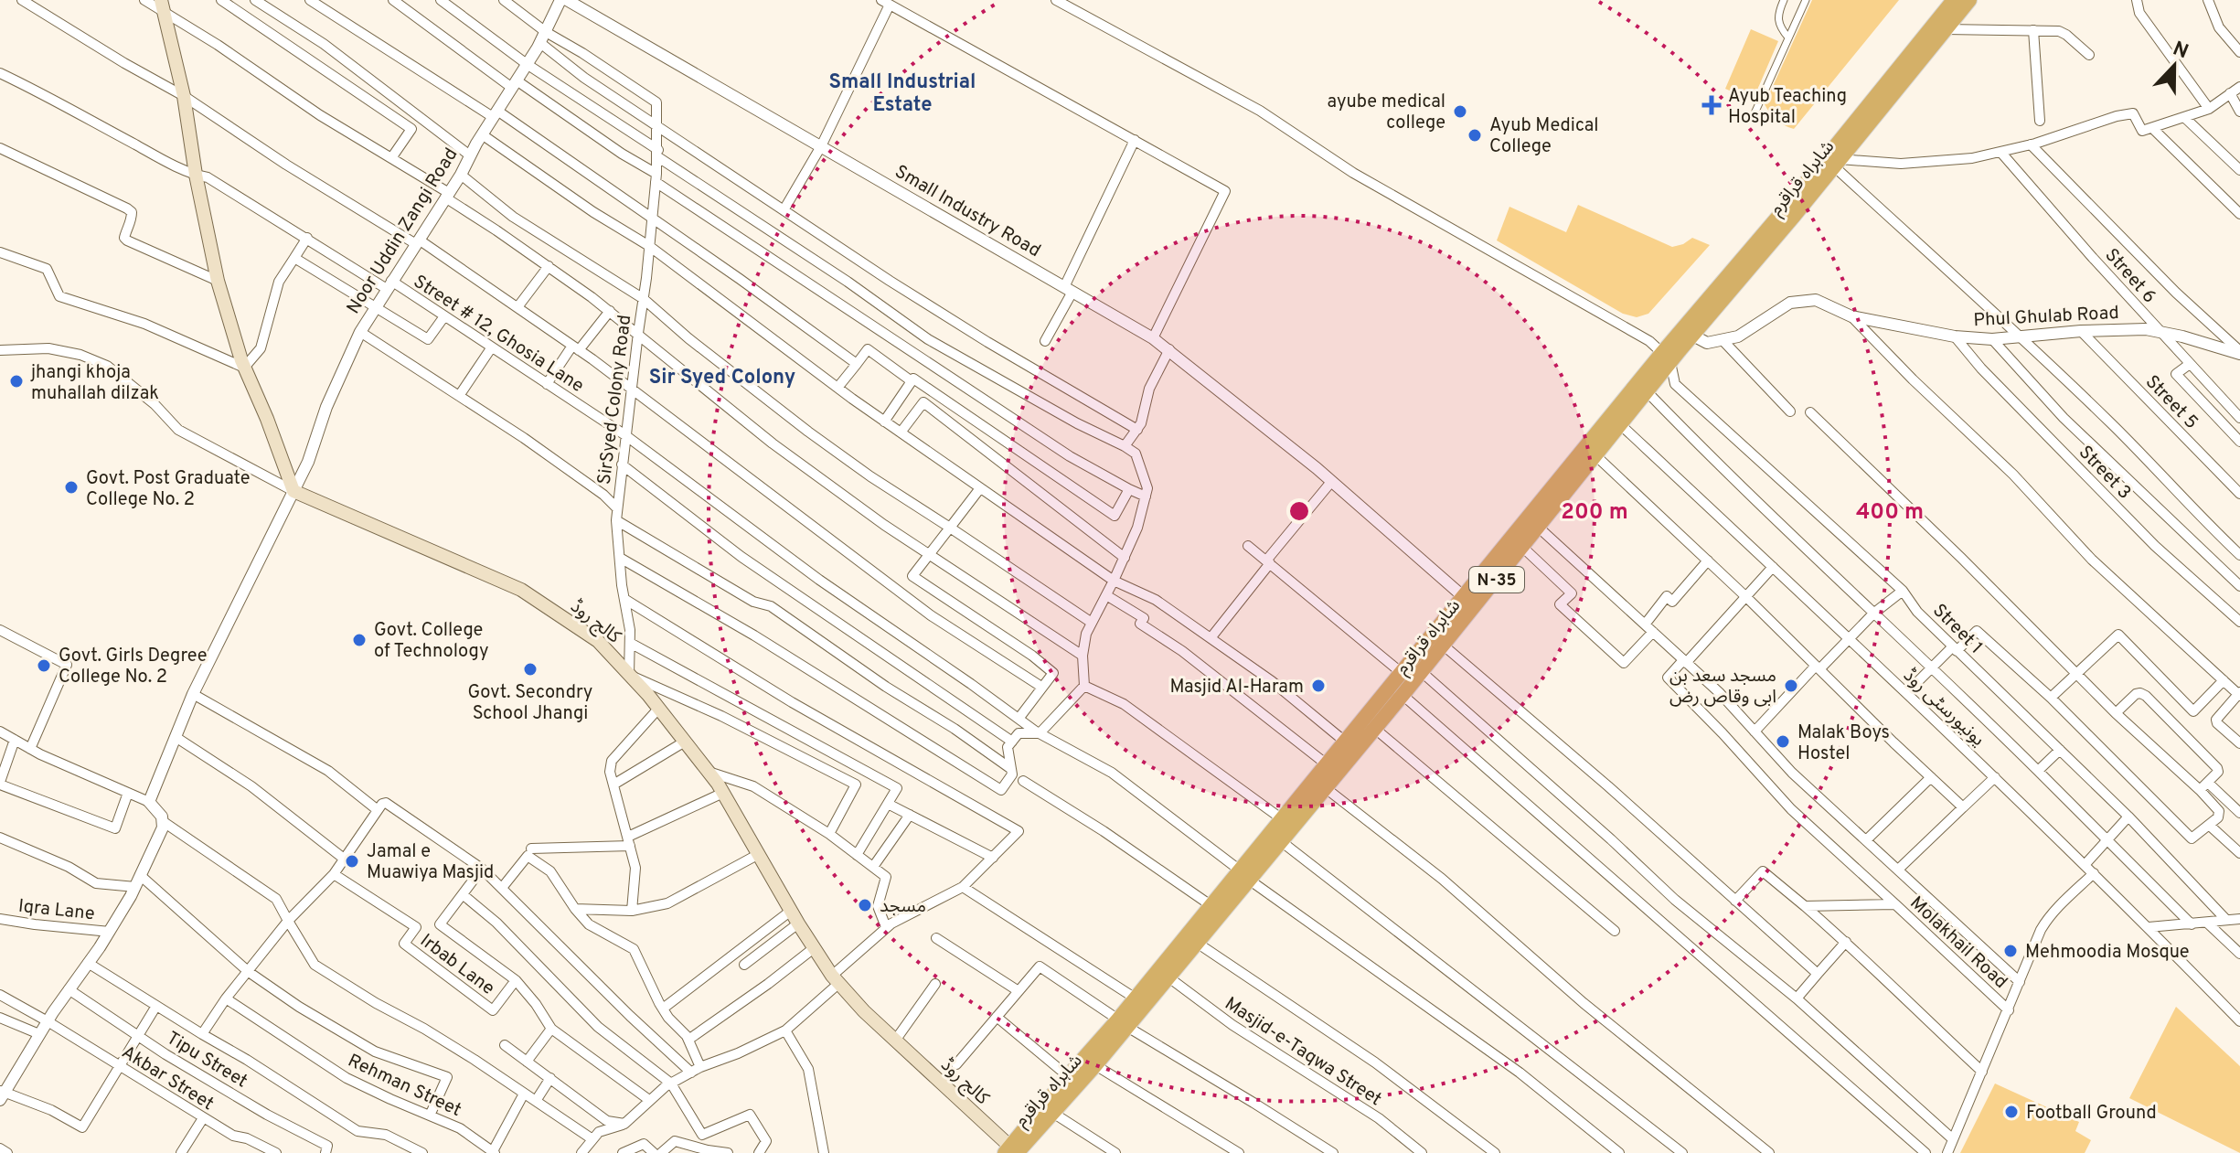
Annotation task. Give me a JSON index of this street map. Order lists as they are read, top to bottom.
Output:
{
  "streets": {
    "highway": ["شاہراہ قراقرم", "N-35"],
    "main road": ["کالج روڈ"],
    "street": [
      "Small Industry Road",
      "Noor Uddin Zangi Road",
      "Street 6",
      "Phul Ghulab Road",
      "Street # 12, Ghosia Lane",
      "SirSyed Colony Road",
      "Street 5",
      "Street 3",
      "Street 1",
      "یونیورسٹی روڈ",
      "Iqra Lane",
      "Molakhail Road",
      "Irbab Lane",
      "Masjid-e-Taqwa Street",
      "Tipu Street",
      "Akbar Street",
      "Rehman Street"
    ]
  },
  "crossings": [
    ["شاہراہ قراقرم", "Small Industry Road"],
    ["شاہراہ قراقرم", "Street # 12, Ghosia Lane"],
    ["شاہراہ قراقرم", "کالج روڈ"],
    ["شاہراہ قراقرم", "Street 1"],
    ["شاہراہ قراقرم", "یونیورسٹی روڈ"],
    ["شاہراہ قراقرم", "Masjid-e-Taqwa Street"],
    ["Noor Uddin Zangi Road", "Street # 12, Ghosia Lane"],
    ["Noor Uddin Zangi Road", "SirSyed Colony Road"],
    ["Noor Uddin Zangi Road", "کالج روڈ"],
    ["Street 6", "Phul Ghulab Road"],
    ["Phul Ghulab Road", "Street 5"],
    ["Phul Ghulab Road", "Street 3"],
    ["Street # 12, Ghosia Lane", "SirSyed Colony Road"],
    ["SirSyed Colony Road", "کالج روڈ"]
  ],
  "districts": ["Small Industrial Estate", "Sir Syed Colony"],
  "places": {
    "health": ["Ayub Teaching Hospital"],
    "other": [
      "ayube medical college",
      "Ayub Medical College",
      "jhangi khoja muhallah dilzak",
      "Govt. Post Graduate College No. 2",
      "Govt. College of Technology",
      "Govt. Girls Degree College No. 2",
      "Govt. Secondry School Jhangi",
      "Masjid Al-Haram",
      "مسجد سعد بن ابی وقاص رض",
      "Malak Boys Hostel",
      "Jamal e Muawiya Masjid",
      "مسجد",
      "Mehmoodia Mosque",
      "Football Ground"
    ]
  },
  "north": "top",
  "rings": ["200 m", "400 m"]
}
